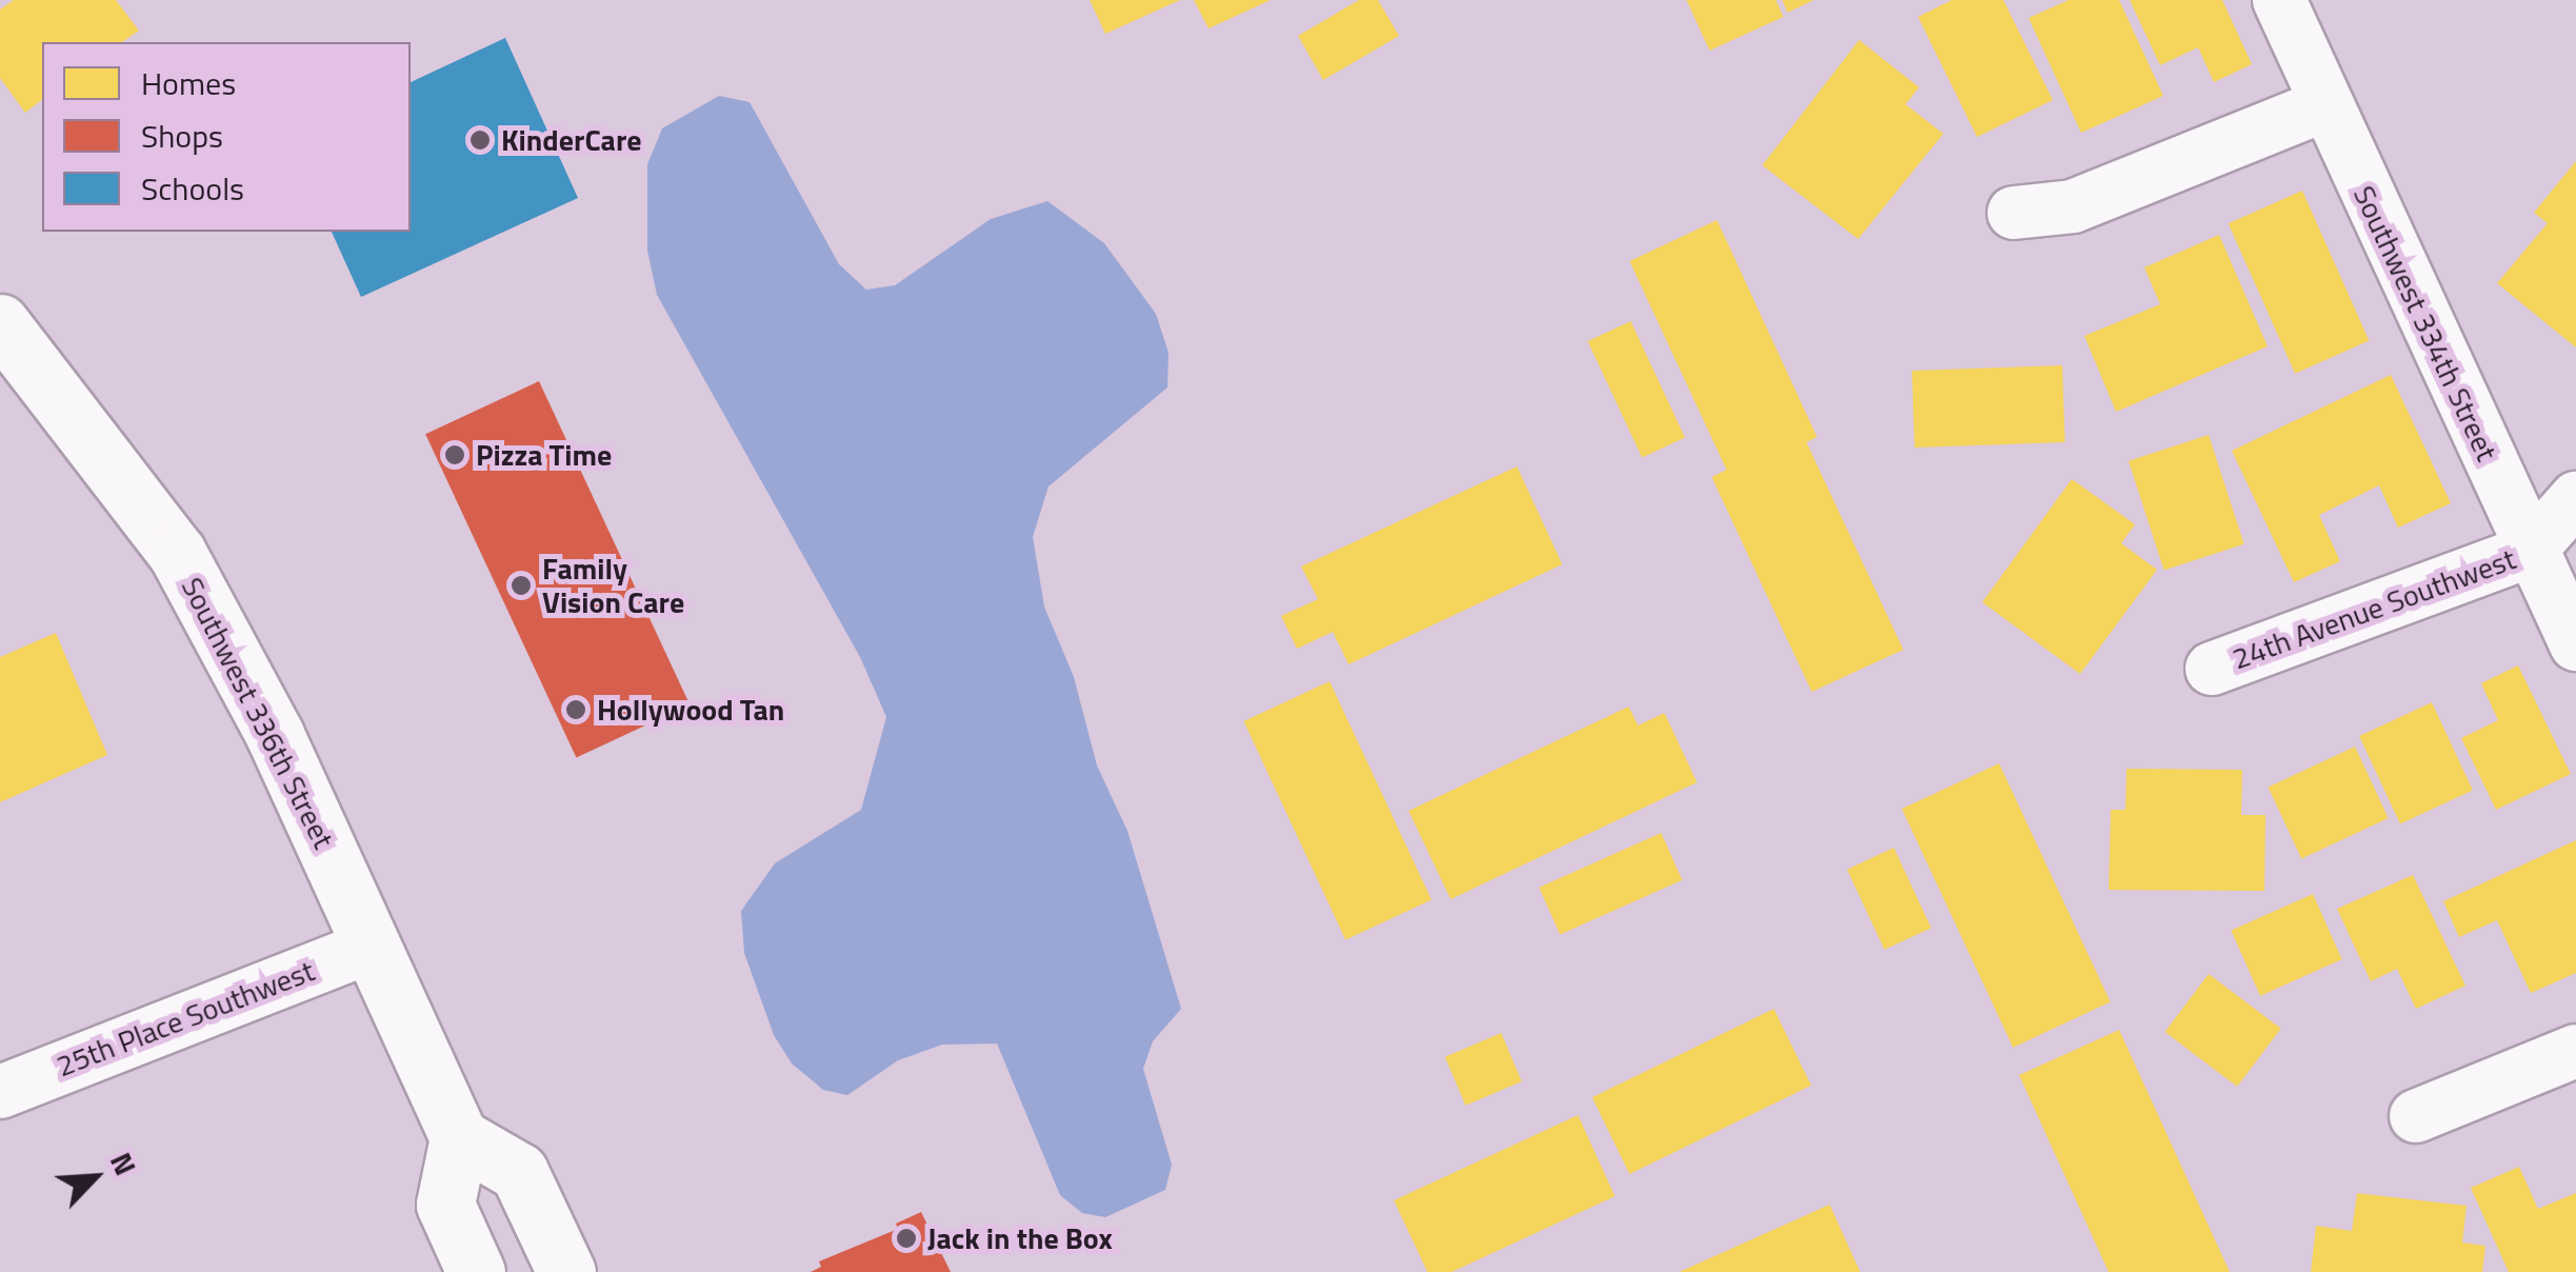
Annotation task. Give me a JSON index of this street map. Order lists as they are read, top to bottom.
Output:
{
  "streets": {
    "main road": ["Southwest 336th Street"],
    "street": ["Southwest 334th Street", "24th Avenue Southwest", "25th Place Southwest"]
  },
  "crossings": [
    ["Southwest 334th Street", "24th Avenue Southwest"],
    ["Southwest 336th Street", "25th Place Southwest"]
  ],
  "places": [
    "KinderCare",
    "Pizza Time",
    "Family Vision Care",
    "Hollywood Tan",
    "Jack in the Box"
  ],
  "legend": ["Homes", "Shops", "Schools"],
  "north": "top right"
}
